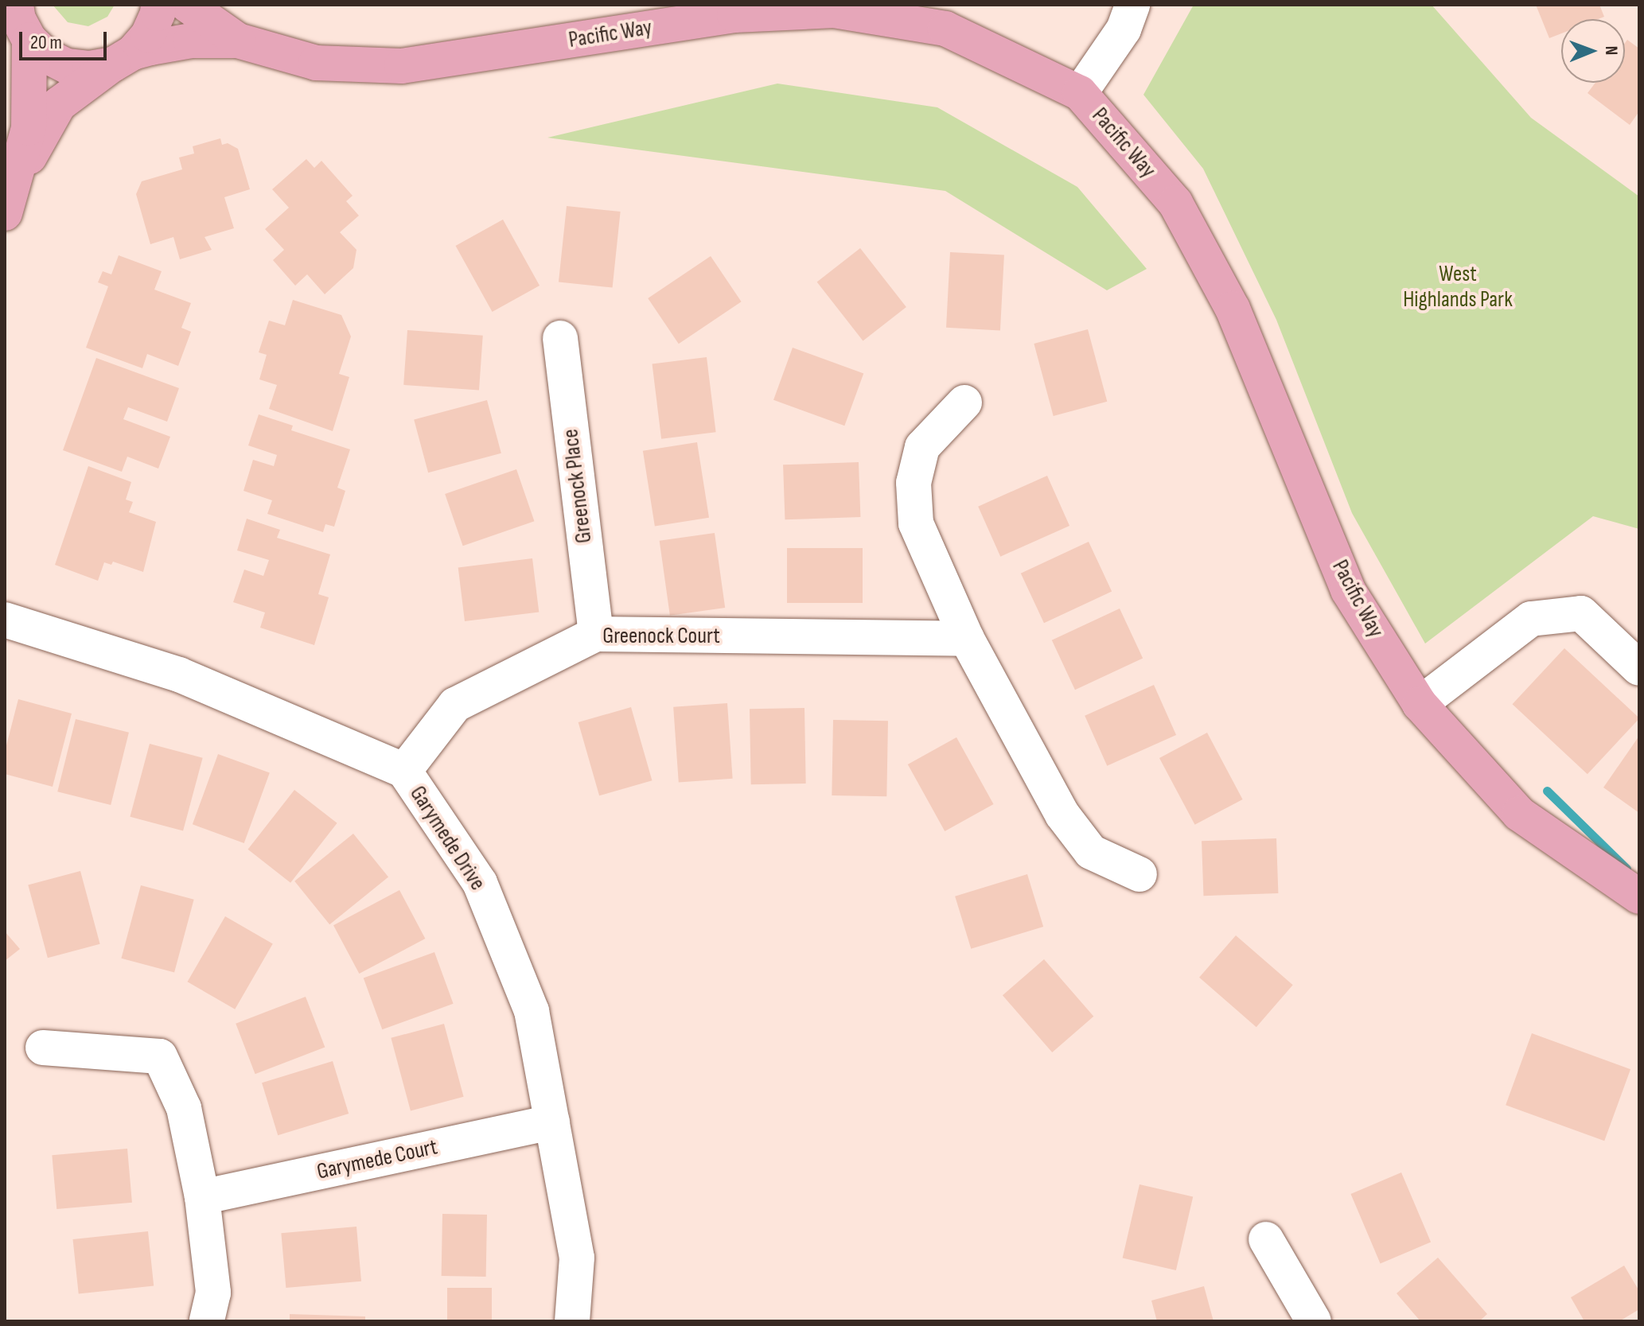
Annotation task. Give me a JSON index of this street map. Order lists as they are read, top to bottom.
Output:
{
  "streets": {
    "main road": ["Pacific Way"],
    "street": [
      "Greenock Place",
      "Greenock Court",
      "Garymede Drive",
      "Garymede Court"
    ]
  },
  "crossings": [
    ["Greenock Place", "Greenock Court"],
    ["Greenock Court", "Garymede Drive"],
    ["Garymede Drive", "Garymede Court"]
  ],
  "parks": ["West Highlands Park"],
  "scale_bar": "20 m",
  "north": "right"
}
